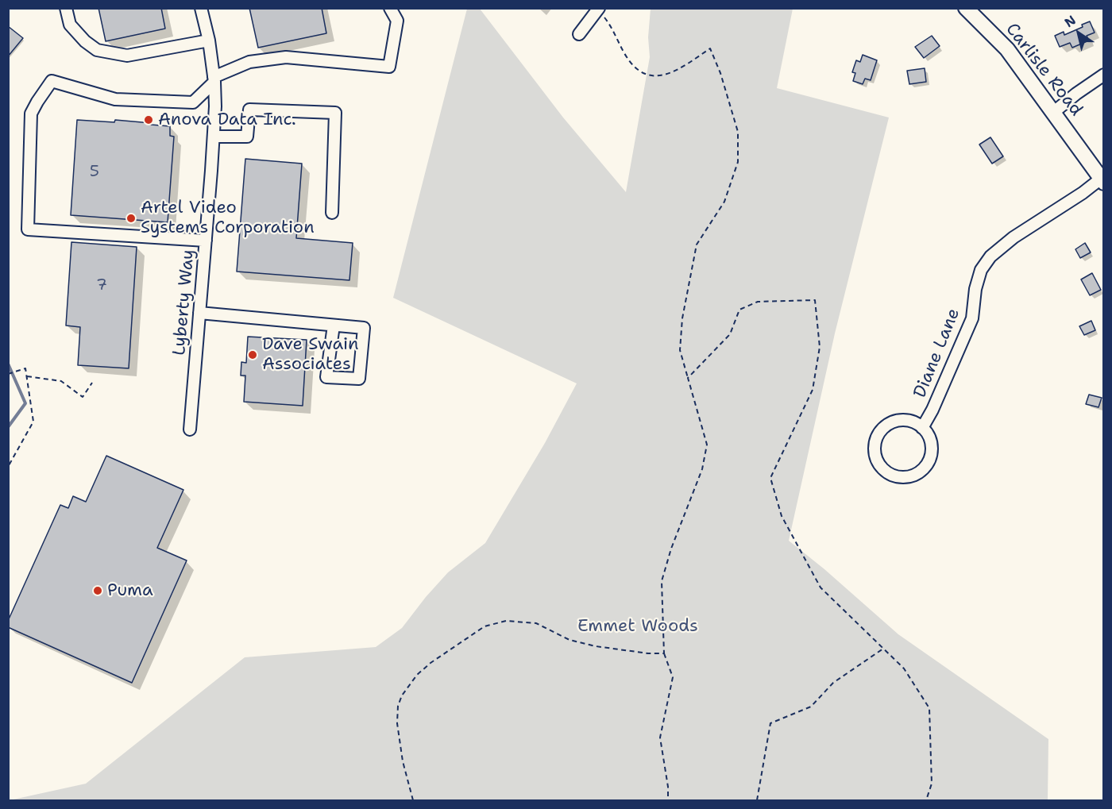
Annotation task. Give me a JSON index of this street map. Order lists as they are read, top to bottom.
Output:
{
  "streets": {
    "main road": ["Carlisle Road"],
    "street": ["Lyberty Way", "Diane Lane"]
  },
  "crossings": [
    ["Carlisle Road", "Diane Lane"]
  ],
  "parks": ["Emmet Woods"],
  "places": [
    "Anova Data Inc.",
    "Artel Video Systems Corporation",
    "Dave Swain Associates",
    "Puma"
  ],
  "house_numbers": ["5", "7"],
  "north": "top left"
}
